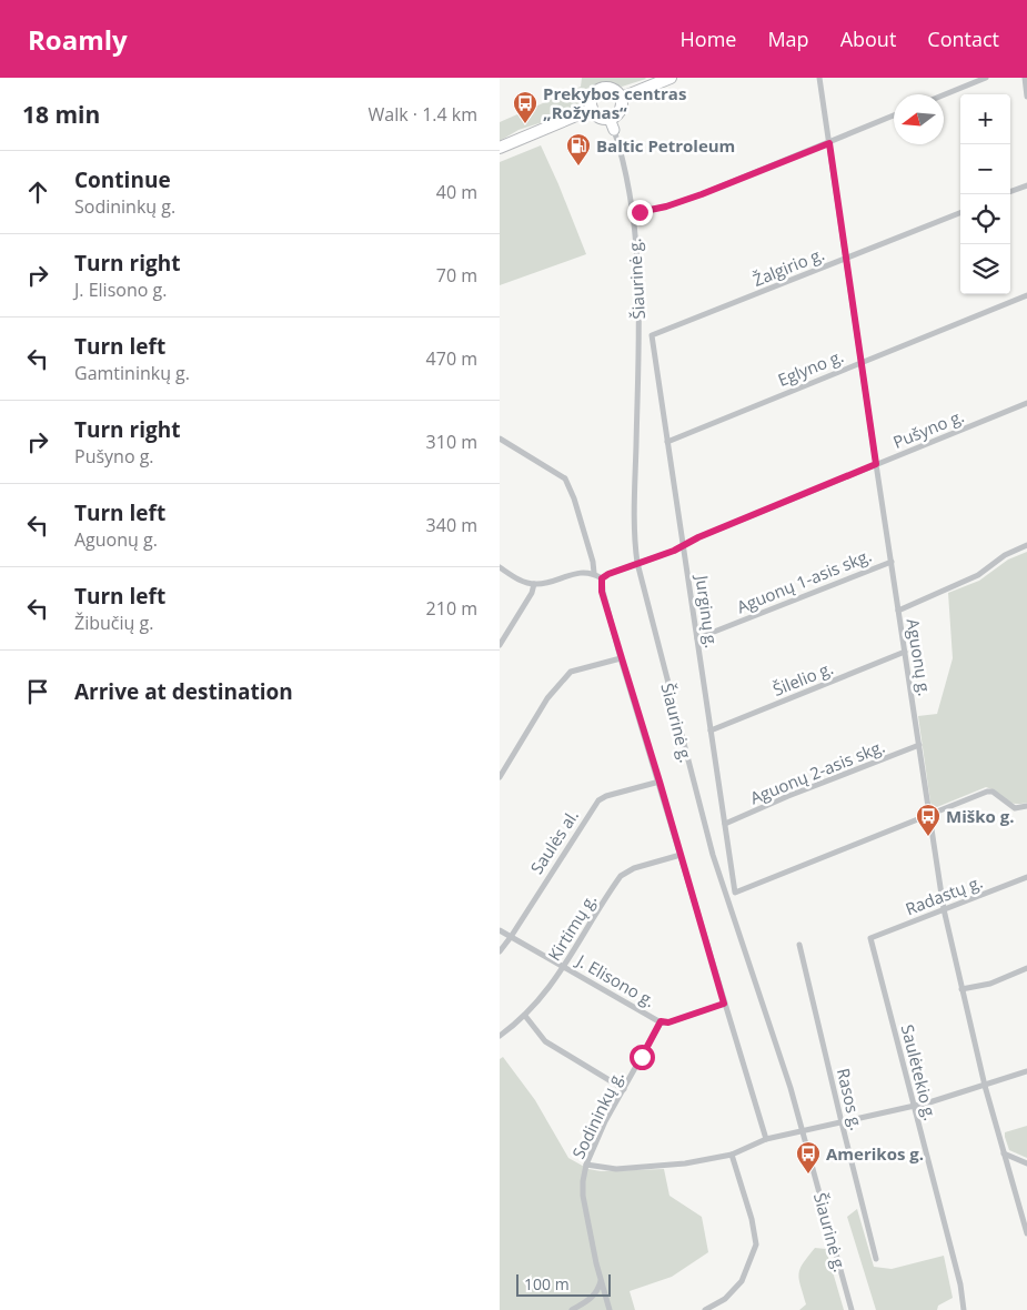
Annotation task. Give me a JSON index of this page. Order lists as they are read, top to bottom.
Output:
{
  "streets": {
    "main road": ["Šiaurinė g."],
    "street": [
      "Žalgirio g.",
      "Eglyno g.",
      "Pušyno g.",
      "Aguonų 1-asis skg.",
      "Jurginų g.",
      "Aguonų g.",
      "Šilelio g.",
      "Aguonų 2-asis skg.",
      "Saulės al.",
      "Radastų g.",
      "Kirtimų g.",
      "J. Elisono g.",
      "Saulėtekio g.",
      "Rasos g.",
      "Sodininkų g."
    ]
  },
  "crossings": [
    ["Žalgirio g.", "Jurginų g."],
    ["Žalgirio g.", "Aguonų g."],
    ["Šiaurinė g.", "Pušyno g."],
    ["Eglyno g.", "Jurginų g."],
    ["Eglyno g.", "Aguonų g."],
    ["Pušyno g.", "Jurginų g."],
    ["Pušyno g.", "Aguonų g."],
    ["Aguonų 1-asis skg.", "Jurginų g."],
    ["Aguonų 1-asis skg.", "Aguonų g."],
    ["Jurginų g.", "Aguonų g."],
    ["Jurginų g.", "Šilelio g."],
    ["Jurginų g.", "Aguonų 2-asis skg."],
    ["Aguonų g.", "Šilelio g."],
    ["Aguonų g.", "Aguonų 2-asis skg."],
    ["Aguonų g.", "Radastų g."],
    ["Saulės al.", "J. Elisono g."],
    ["Radastų g.", "Saulėtekio g."],
    ["Kirtimų g.", "J. Elisono g."],
    ["J. Elisono g.", "Sodininkų g."]
  ],
  "places": {
    "bus stop": ["Prekybos centras „Rožynas“", "Miško g.", "Amerikos g."],
    "fuel station": ["Baltic Petroleum"]
  },
  "scale_bar": "100 m",
  "north": "left",
  "page": {
    "header": "Roamly",
    "nav": [
      "Home",
      "Map",
      "About",
      "Contact"
    ],
    "heading": ["18 min", "Walk · 1.4 km"],
    "map_buttons": ["+", "−"],
    "list": [
      ["Continue", "Sodininkų g.", "40 m"],
      ["Turn right", "J. Elisono g.", "70 m"],
      ["Turn left", "Gamtininkų g.", "470 m"],
      ["Turn right", "Pušyno g.", "310 m"],
      ["Turn left", "Aguonų g.", "340 m"],
      ["Turn left", "Žibučių g.", "210 m"],
      "Arrive at destination"
    ],
    "scale": "100 m"
  }
}
